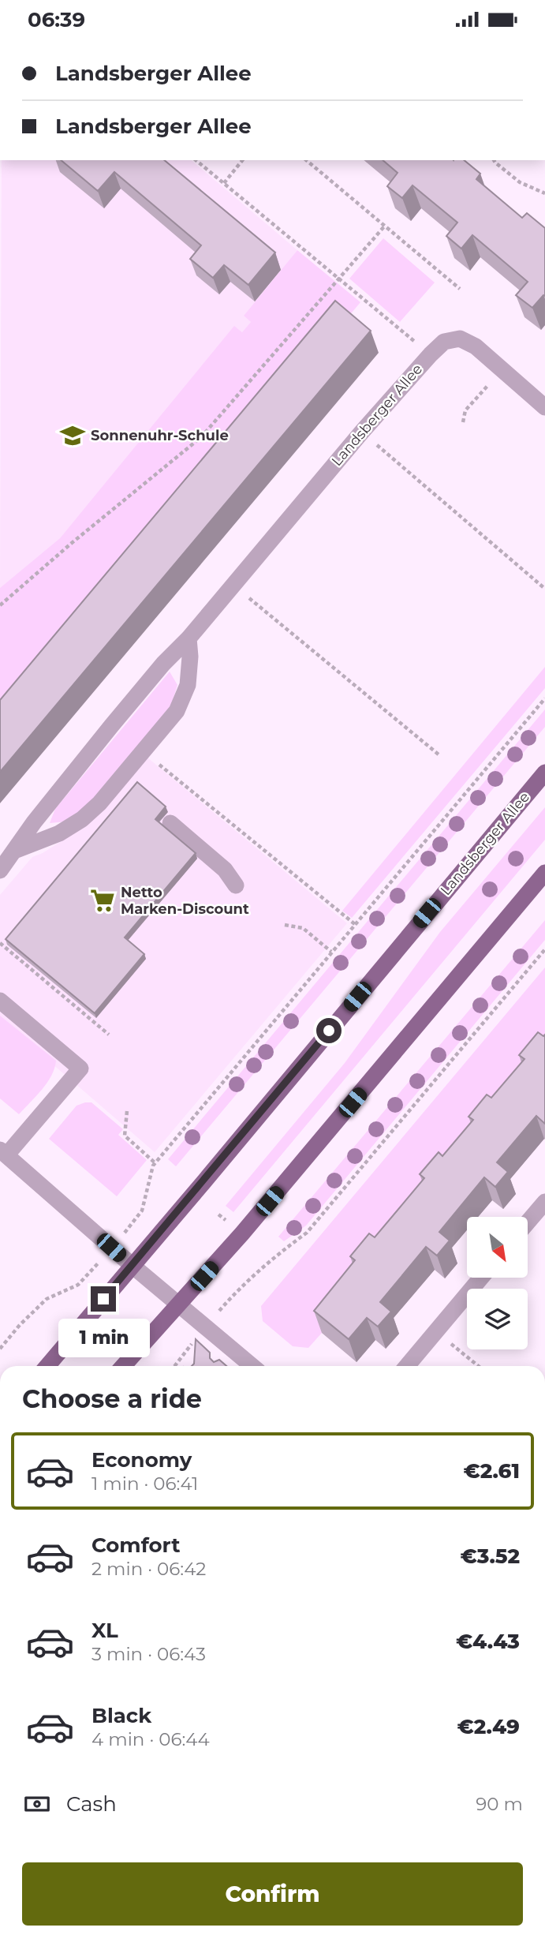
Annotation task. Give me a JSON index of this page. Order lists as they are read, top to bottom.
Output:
{
  "streets": {
    "main road": ["Landsberger Allee"]
  },
  "places": {
    "school or university": ["Sonnenuhr-Schule"],
    "supermarket": ["Netto Marken-Discount"]
  },
  "north": "bottom right",
  "page": {
    "status": "06:39",
    "banner": ["Landsberger Allee", "Landsberger Allee"],
    "bubble": "1 min",
    "heading": "Choose a ride",
    "list": [
      {
        "name": "Economy",
        "note": "1 min · 06:41",
        "value": "€2.61"
      },
      {
        "name": "Comfort",
        "note": "2 min · 06:42",
        "value": "€3.52"
      },
      {
        "name": "XL",
        "note": "3 min · 06:43",
        "value": "€4.43"
      },
      {
        "name": "Black",
        "note": "4 min · 06:44",
        "value": "€2.49"
      }
    ],
    "pay": ["Cash", "90 m"],
    "buttons": "Confirm"
  }
}
